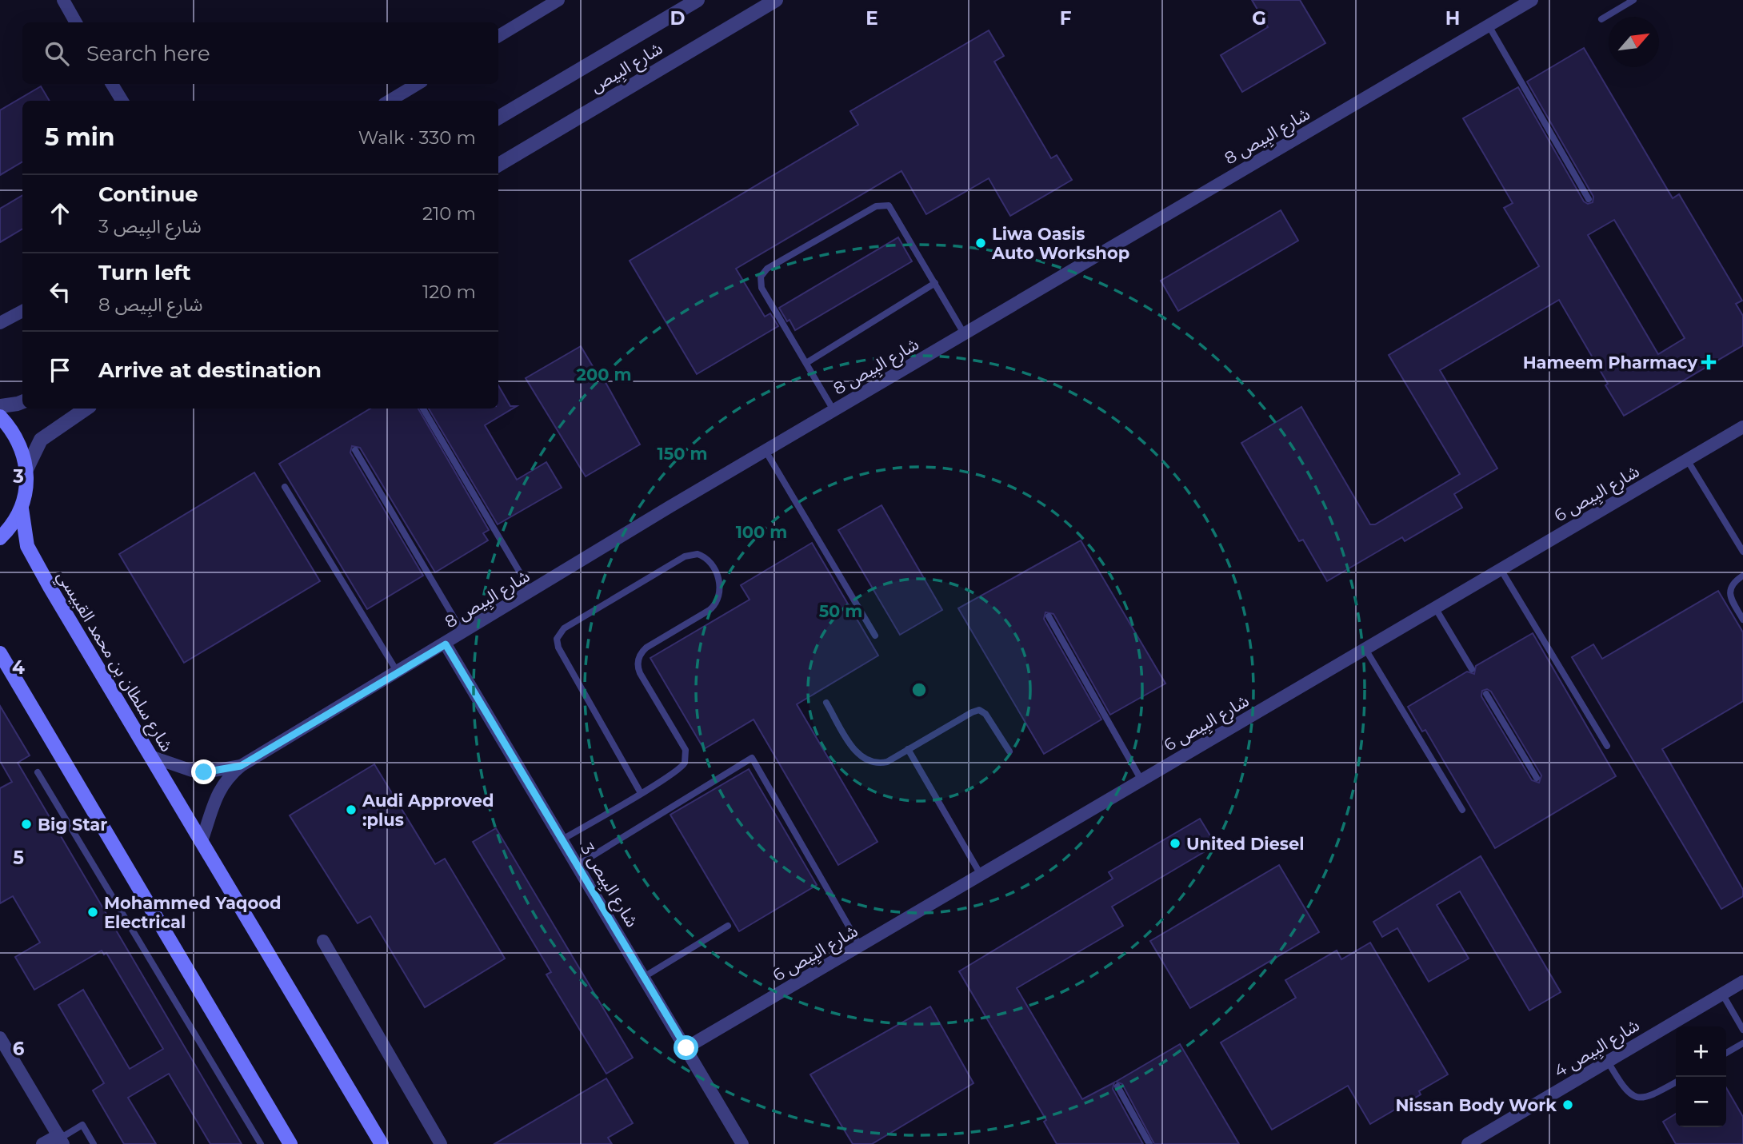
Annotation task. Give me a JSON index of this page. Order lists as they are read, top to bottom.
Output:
{
  "streets": {
    "main road": ["شارع سلطان بن محمد القبيسي"],
    "street": [
      "شارع البِيص",
      "شارع البِيص 8",
      "شارع البِيص 6",
      "شارع البِيص 3",
      "شارع البِيص 4"
    ]
  },
  "crossings": [
    ["شارع البِيص 8", "شارع سلطان بن محمد القبيسي"],
    ["شارع البِيص 8", "شارع البِيص 3"],
    ["شارع البِيص 6", "شارع البِيص 3"]
  ],
  "places": {
    "other": [
      "Liwa Oasis Auto Workshop",
      "Audi Approved :plus",
      "Big Star",
      "United Diesel",
      "Mohammed Yaqood Electrical",
      "Nissan Body Work"
    ],
    "health": ["Hameem Pharmacy"]
  },
  "north": "top right",
  "page": {
    "search": "Search here",
    "heading": ["5 min", "Walk · 330 m"],
    "list": [
      ["Continue", "شارع البِيص 3", "210 m"],
      ["Turn left", "شارع البِيص 8", "120 m"],
      "Arrive at destination"
    ],
    "map_buttons": ["+", "−"]
  },
  "grid": {
    "columns": [
      "D",
      "E",
      "F",
      "G",
      "H"
    ],
    "rows": [
      "3",
      "4",
      "5",
      "6"
    ]
  },
  "rings": [
    "200 m",
    "150 m",
    "100 m",
    "50 m"
  ]
}
